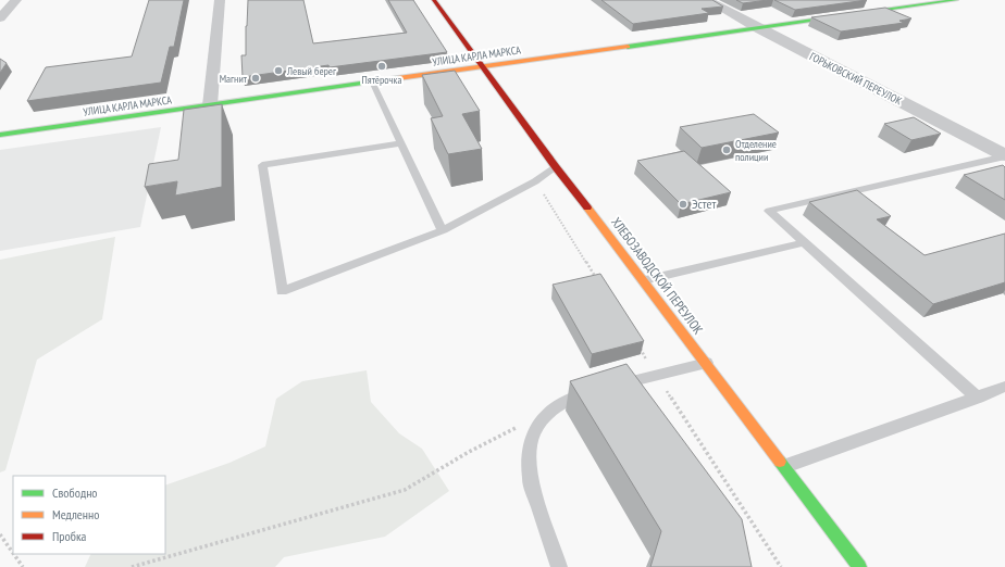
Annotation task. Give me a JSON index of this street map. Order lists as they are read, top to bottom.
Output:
{
  "streets": {
    "street": ["УЛИЦА КАРЛА МАРКСА", "ГОРЬКОВСКИЙ ПЕРЕУЛОК", "ХЛЕБОЗАВОДСКОЙ ПЕРЕУЛОК"]
  },
  "crossings": [
    ["УЛИЦА КАРЛА МАРКСА", "ГОРЬКОВСКИЙ ПЕРЕУЛОК"],
    ["УЛИЦА КАРЛА МАРКСА", "ХЛЕБОЗАВОДСКОЙ ПЕРЕУЛОК"]
  ],
  "places": [
    "Пятёрочка",
    "Левый берег",
    "Магнит",
    "Отделение полиции",
    "Эстет"
  ],
  "legend": ["Свободно", "Медленно", "Пробка"]
}
